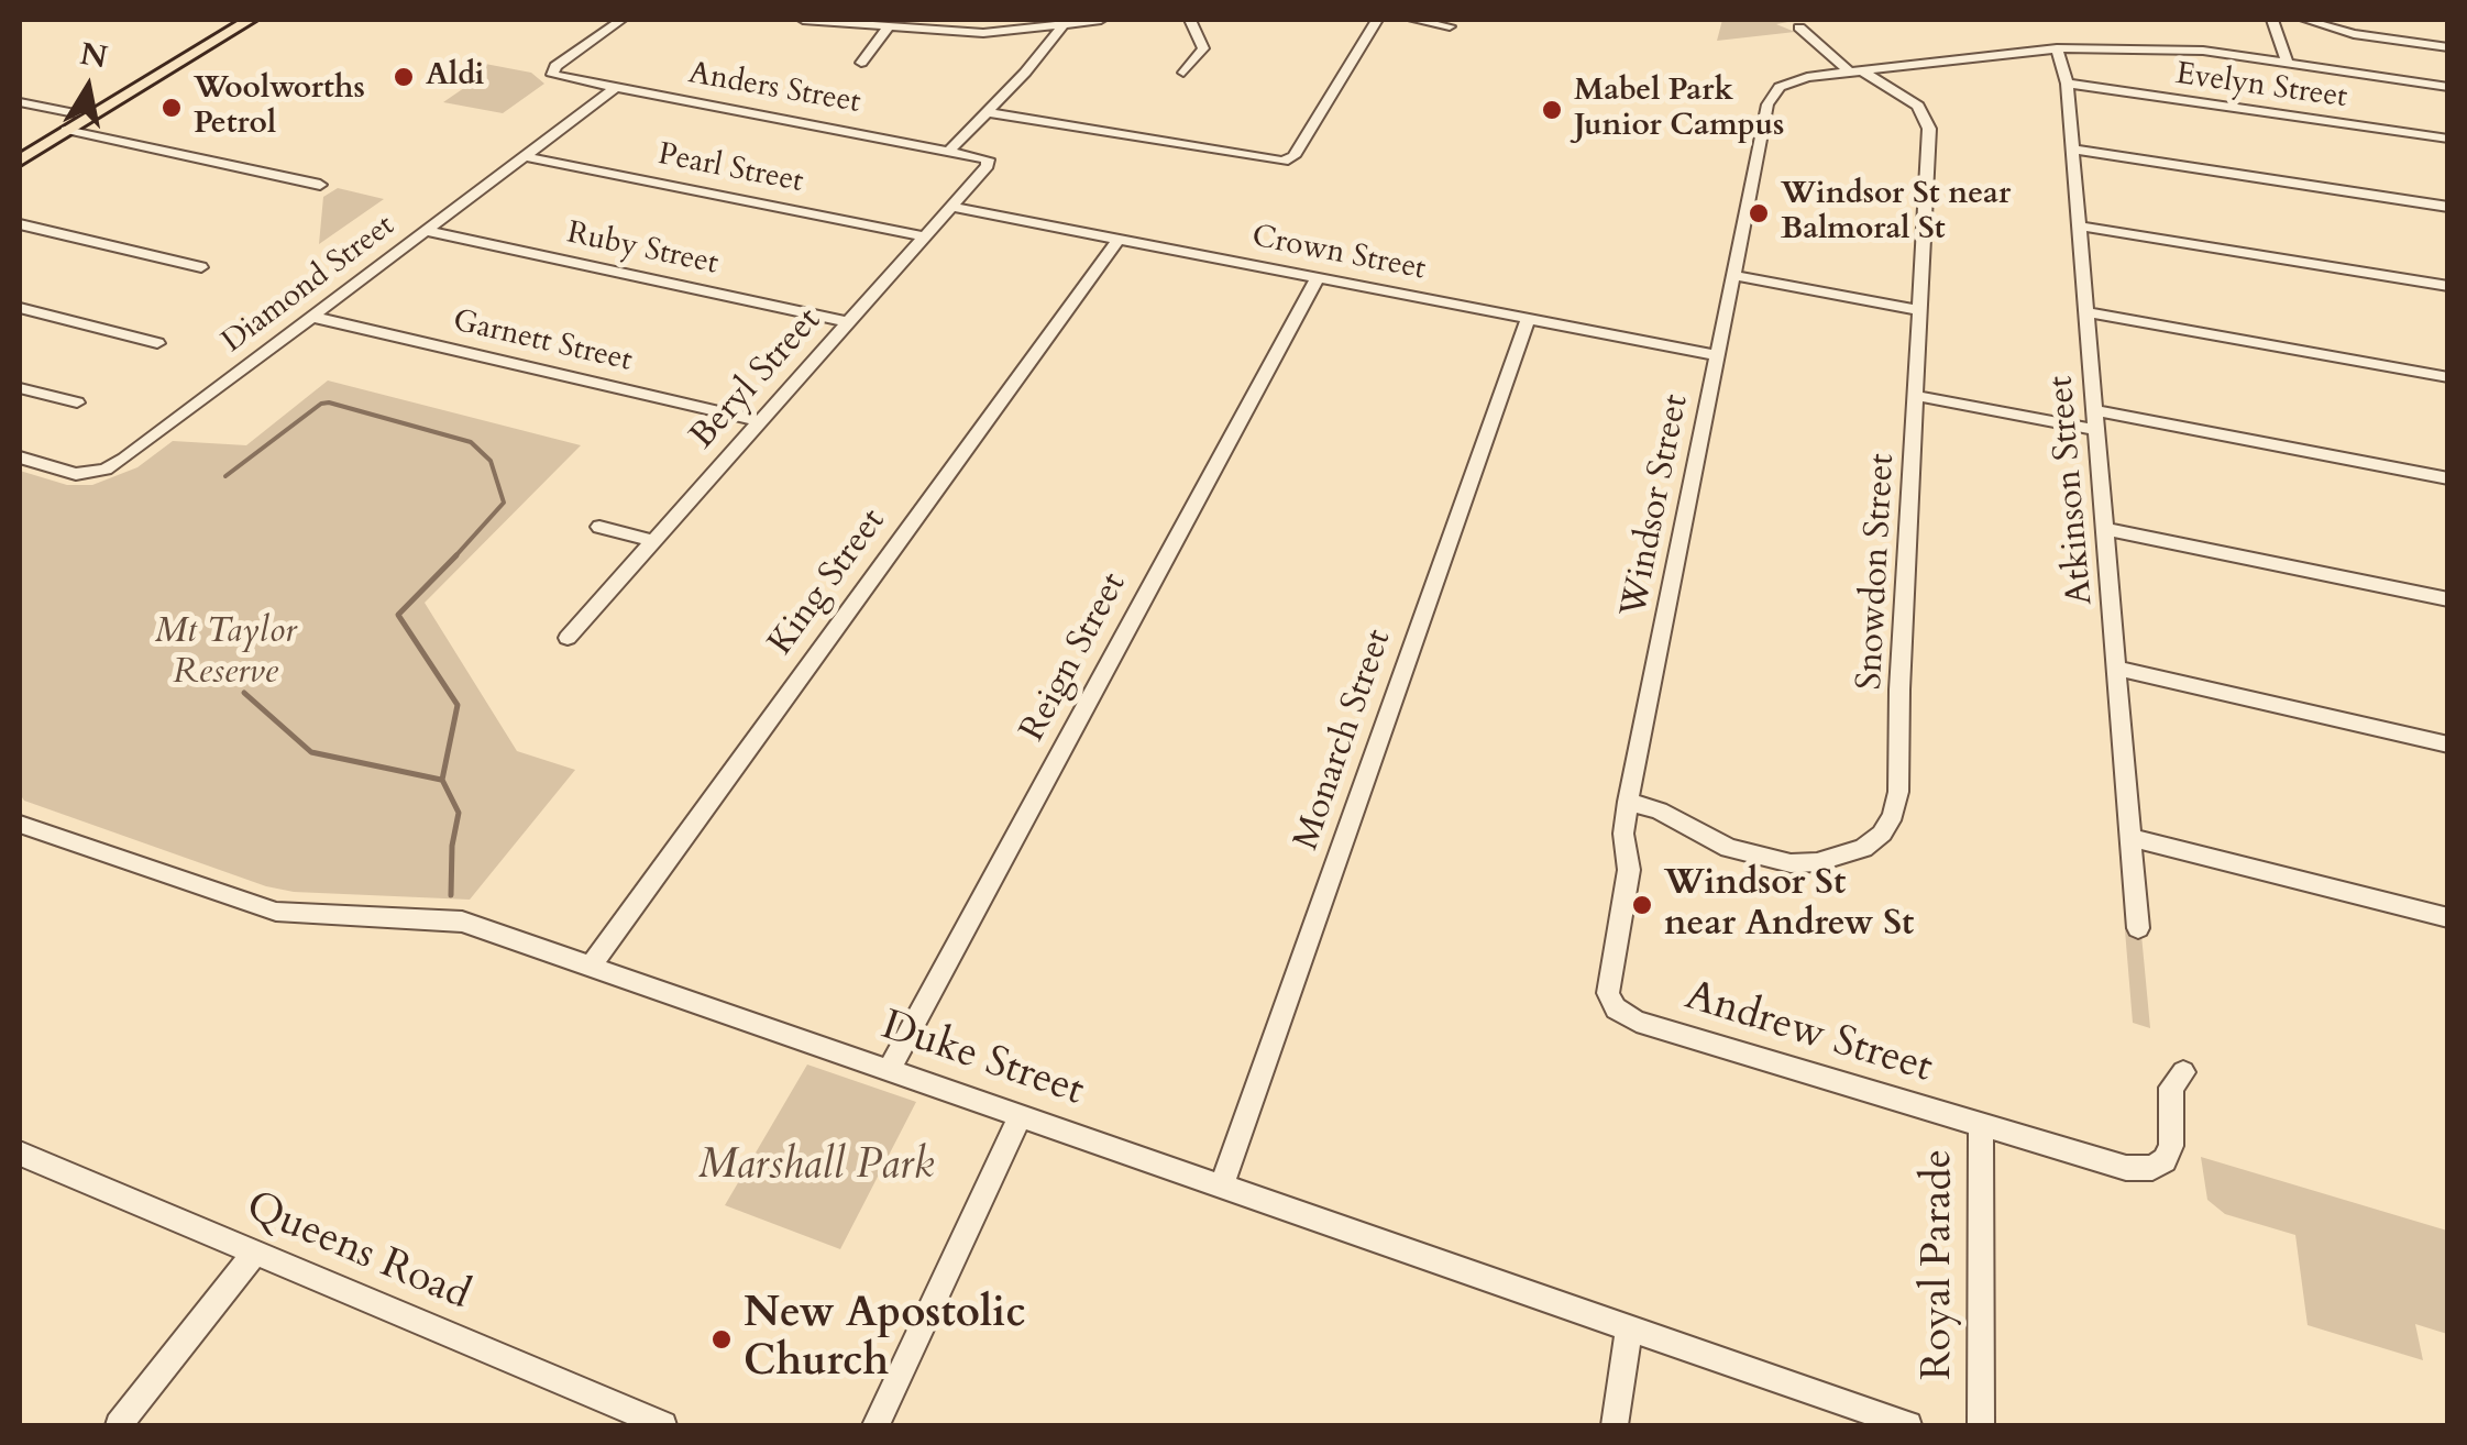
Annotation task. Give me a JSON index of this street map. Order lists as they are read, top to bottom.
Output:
{
  "streets": {
    "street": [
      "Evelyn Street",
      "Anders Street",
      "Pearl Street",
      "Ruby Street",
      "Crown Street",
      "Diamond Street",
      "Garnett Street",
      "Beryl Street",
      "Atkinson Street",
      "Windsor Street",
      "Snowdon Street",
      "King Street",
      "Reign Street",
      "Monarch Street",
      "Andrew Street",
      "Duke Street",
      "Queens Road",
      "Royal Parade"
    ]
  },
  "crossings": [
    ["Evelyn Street", "Atkinson Street"],
    ["Anders Street", "Diamond Street"],
    ["Anders Street", "Beryl Street"],
    ["Pearl Street", "Diamond Street"],
    ["Pearl Street", "Beryl Street"],
    ["Ruby Street", "Diamond Street"],
    ["Ruby Street", "Beryl Street"],
    ["Crown Street", "Beryl Street"],
    ["Crown Street", "Windsor Street"],
    ["Crown Street", "King Street"],
    ["Crown Street", "Reign Street"],
    ["Crown Street", "Monarch Street"],
    ["Diamond Street", "Garnett Street"],
    ["Garnett Street", "Beryl Street"],
    ["Windsor Street", "Snowdon Street"],
    ["Windsor Street", "Andrew Street"],
    ["King Street", "Duke Street"],
    ["Reign Street", "Duke Street"],
    ["Monarch Street", "Duke Street"],
    ["Andrew Street", "Royal Parade"]
  ],
  "parks": ["Mt Taylor Reserve", "Marshall Park"],
  "places": [
    "Aldi",
    "Woolworths Petrol",
    "Mabel Park Junior Campus",
    "Windsor St near Balmoral St",
    "Windsor St near Andrew St",
    "New Apostolic Church"
  ],
  "north": "top"
}
